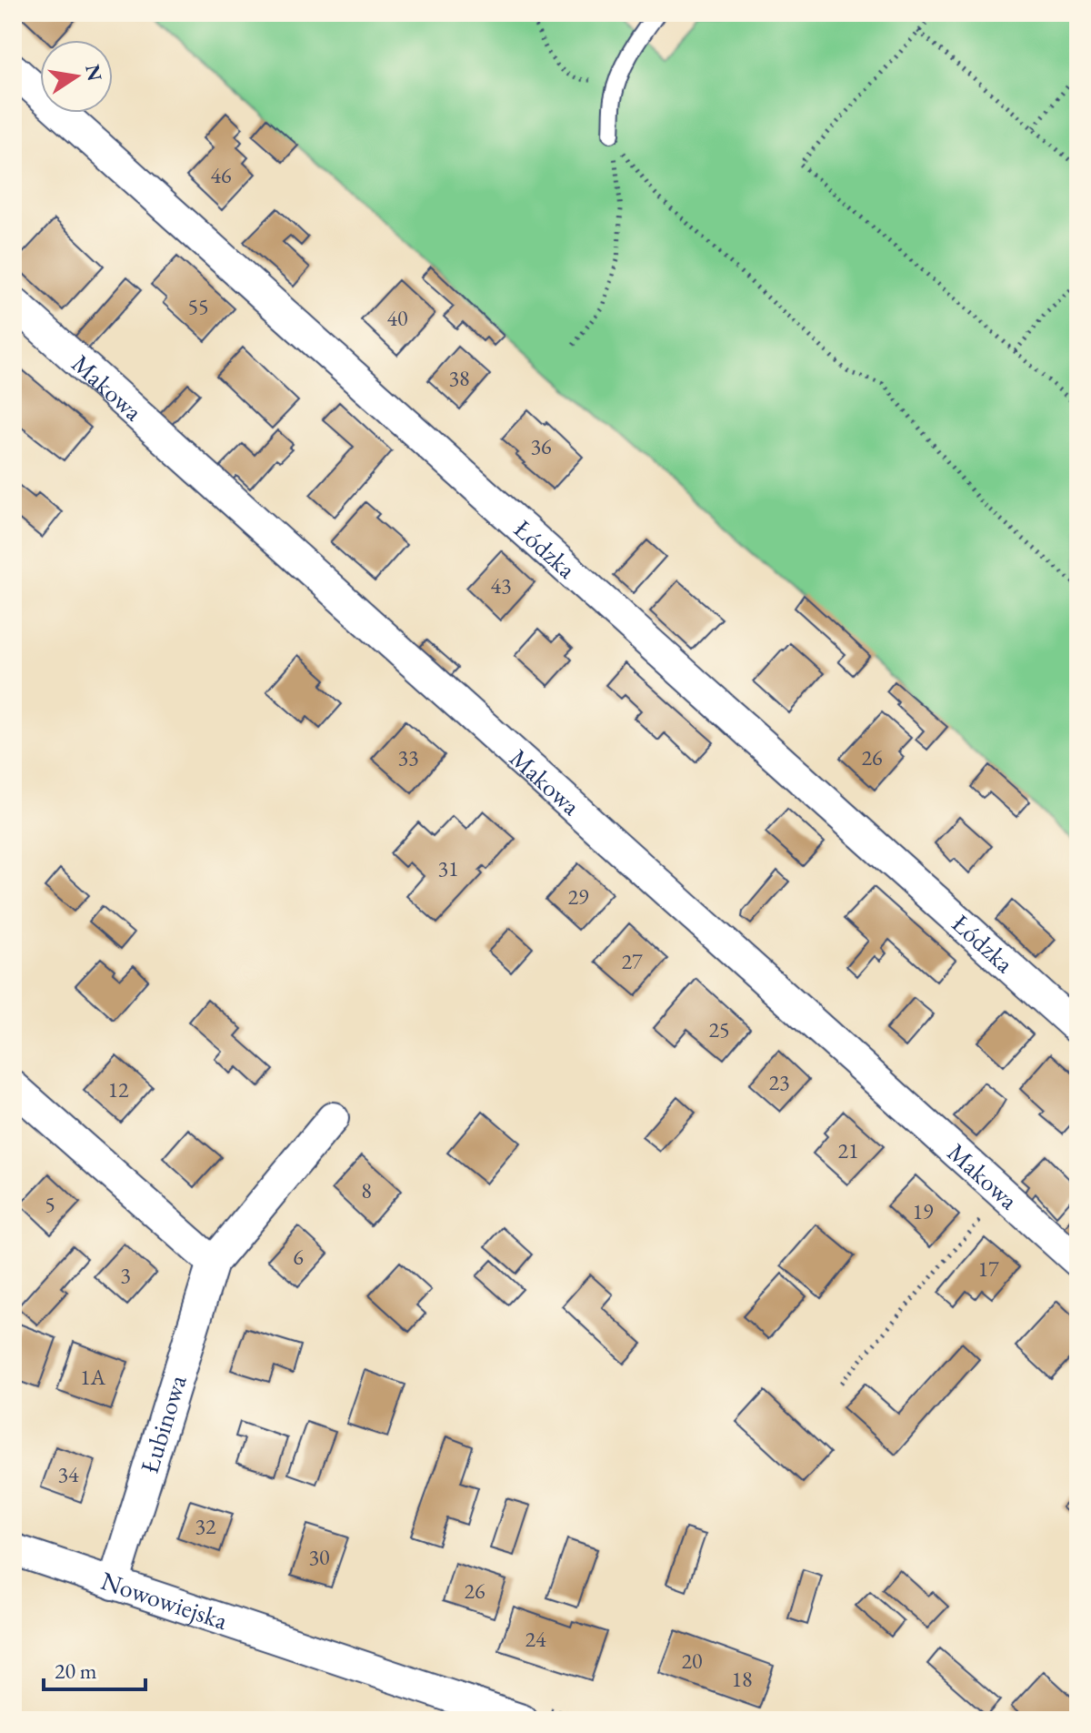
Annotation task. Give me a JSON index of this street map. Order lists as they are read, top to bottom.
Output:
{
  "streets": {
    "street": [
      "Makowa",
      "Łódzka",
      "Łubinowa",
      "Nowowiejska"
    ]
  },
  "crossings": [
    ["Łubinowa", "Nowowiejska"]
  ],
  "house_numbers": [
    "46",
    "55",
    "40",
    "38",
    "36",
    "43",
    "33",
    "26",
    "31",
    "29",
    "27",
    "25",
    "23",
    "12",
    "21",
    "8",
    "5",
    "19",
    "6",
    "17",
    "3",
    "1A",
    "34",
    "32",
    "30",
    "26",
    "24",
    "20",
    "18"
  ],
  "scale_bar": "20 m",
  "north": "right"
}
